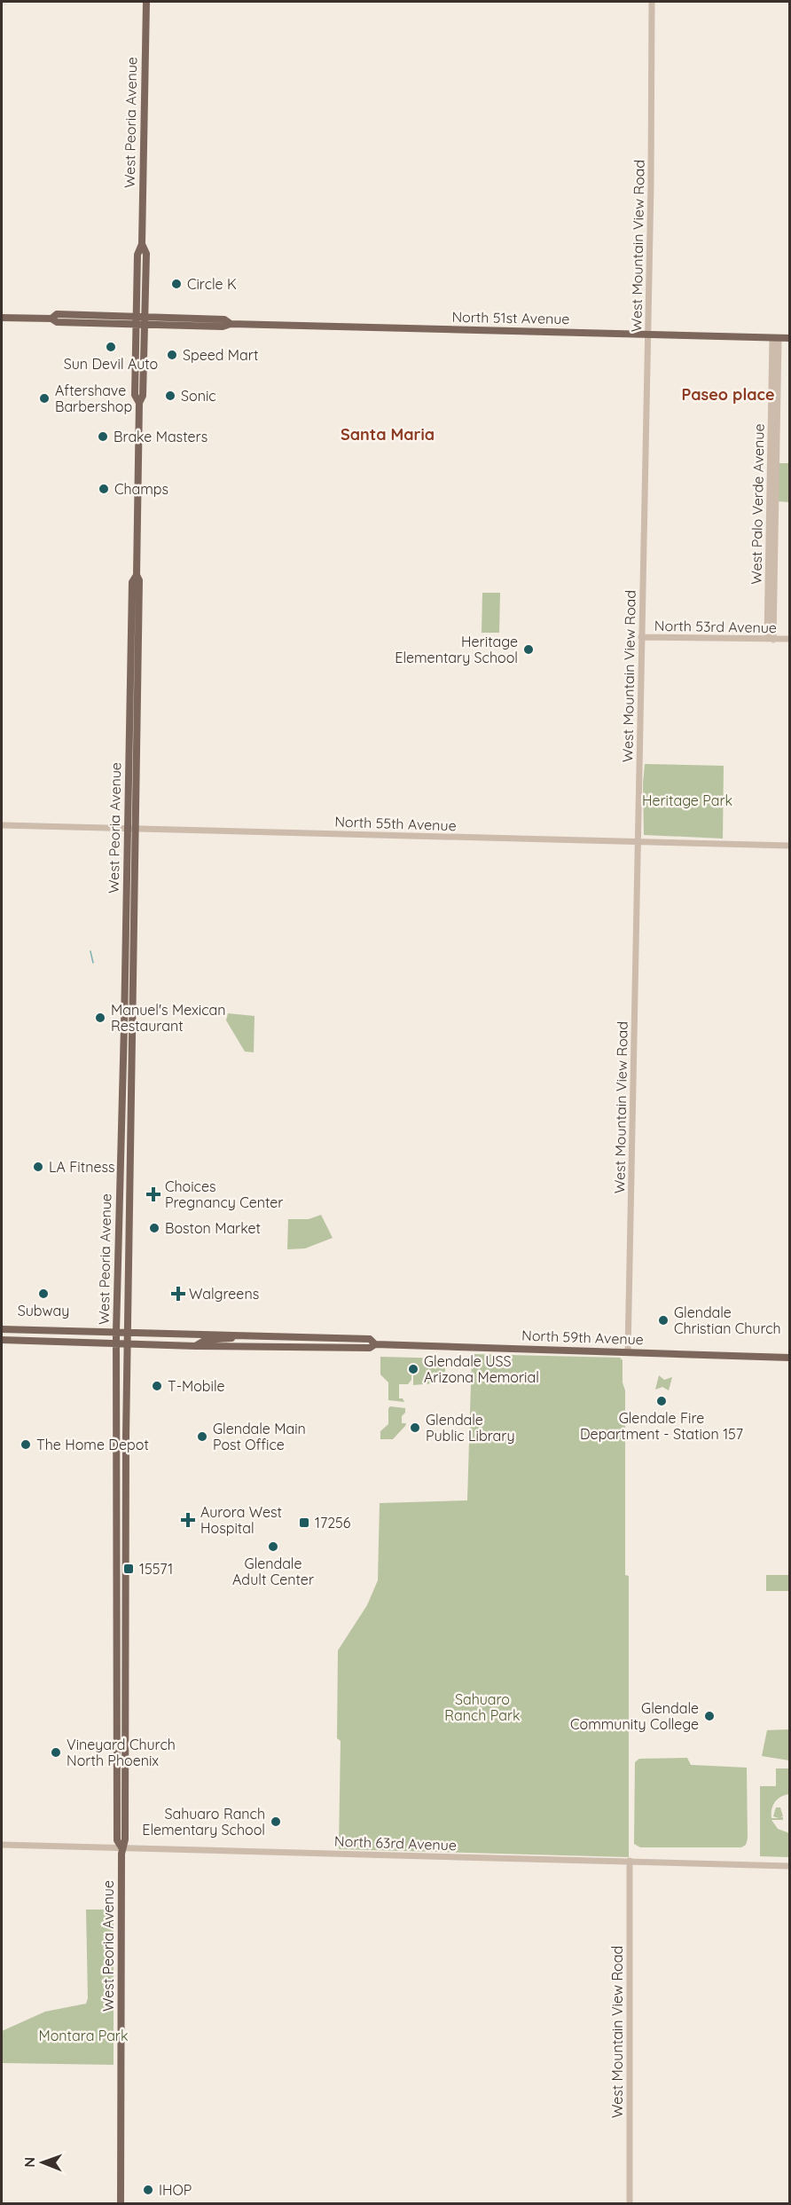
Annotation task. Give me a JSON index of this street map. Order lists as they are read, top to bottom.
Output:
{
  "streets": {
    "main road": ["West Peoria Avenue", "North 51st Avenue", "North 59th Avenue"],
    "street": [
      "West Mountain View Road",
      "West Palo Verde Avenue",
      "North 53rd Avenue",
      "North 55th Avenue",
      "North 63rd Avenue"
    ]
  },
  "crossings": [
    ["West Peoria Avenue", "North 51st Avenue"],
    ["West Peoria Avenue", "North 55th Avenue"],
    ["West Peoria Avenue", "North 59th Avenue"],
    ["West Peoria Avenue", "North 63rd Avenue"],
    ["West Mountain View Road", "North 51st Avenue"],
    ["West Mountain View Road", "North 53rd Avenue"],
    ["West Mountain View Road", "North 55th Avenue"],
    ["West Mountain View Road", "North 59th Avenue"],
    ["West Mountain View Road", "North 63rd Avenue"],
    ["North 51st Avenue", "West Palo Verde Avenue"],
    ["West Palo Verde Avenue", "North 53rd Avenue"]
  ],
  "districts": ["Paseo place", "Santa Maria"],
  "parks": ["Heritage Park", "Sahuaro Ranch Park", "Montara Park"],
  "places": {
    "other": [
      "Circle K",
      "Sun Devil Auto",
      "Speed Mart",
      "Sonic",
      "Aftershave Barbershop",
      "Brake Masters",
      "Champs",
      "Heritage Elementary School",
      "Manuel's Mexican Restaurant",
      "LA Fitness",
      "Boston Market",
      "Subway",
      "Glendale Christian Church",
      "Glendale USS Arizona Memorial",
      "T-Mobile",
      "Glendale Fire Department - Station 157",
      "Glendale Public Library",
      "Glendale Main Post Office",
      "The Home Depot",
      "Glendale Adult Center",
      "Glendale Community College",
      "Vineyard Church North Phoenix",
      "Sahuaro Ranch Elementary School",
      "IHOP"
    ],
    "health": ["Choices Pregnancy Center", "Walgreens", "Aurora West Hospital"],
    "transit": ["17256", "15571"]
  },
  "north": "left"
}
